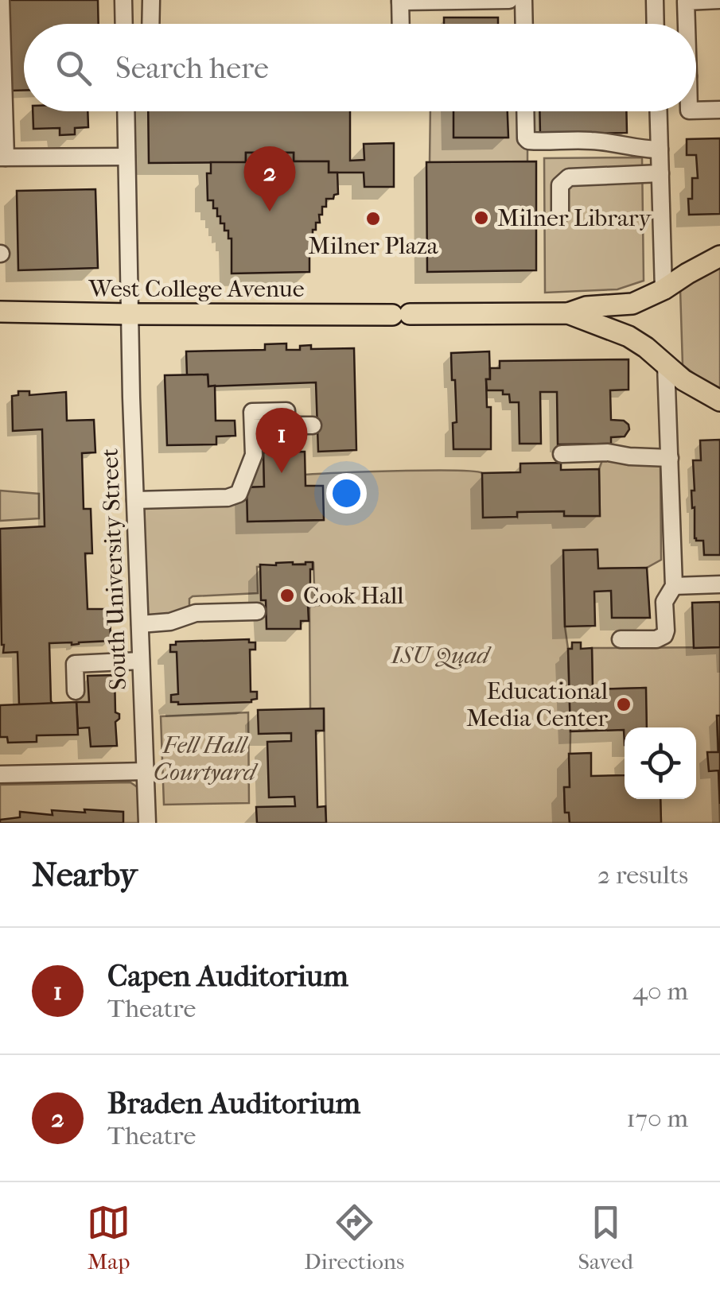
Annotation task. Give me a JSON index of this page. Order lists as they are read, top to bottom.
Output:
{
  "streets": {
    "main road": ["West College Avenue"],
    "street": ["South University Street"]
  },
  "crossings": [
    ["West College Avenue", "South University Street"]
  ],
  "parks": ["ISU Quad", "Fell Hall Courtyard"],
  "places": [
    "Milner Library",
    "Milner Plaza",
    "Cook Hall",
    "Educational Media Center"
  ],
  "page": {
    "search": "Search here",
    "pins": ["2", "1"],
    "heading": ["Nearby", "2 results"],
    "list": [
      {
        "mark": "1",
        "name": "Capen Auditorium",
        "note": "Theatre",
        "value": "40 m"
      },
      {
        "mark": "2",
        "name": "Braden Auditorium",
        "note": "Theatre",
        "value": "170 m"
      }
    ],
    "nav": ["Map", "Directions", "Saved"]
  }
}
